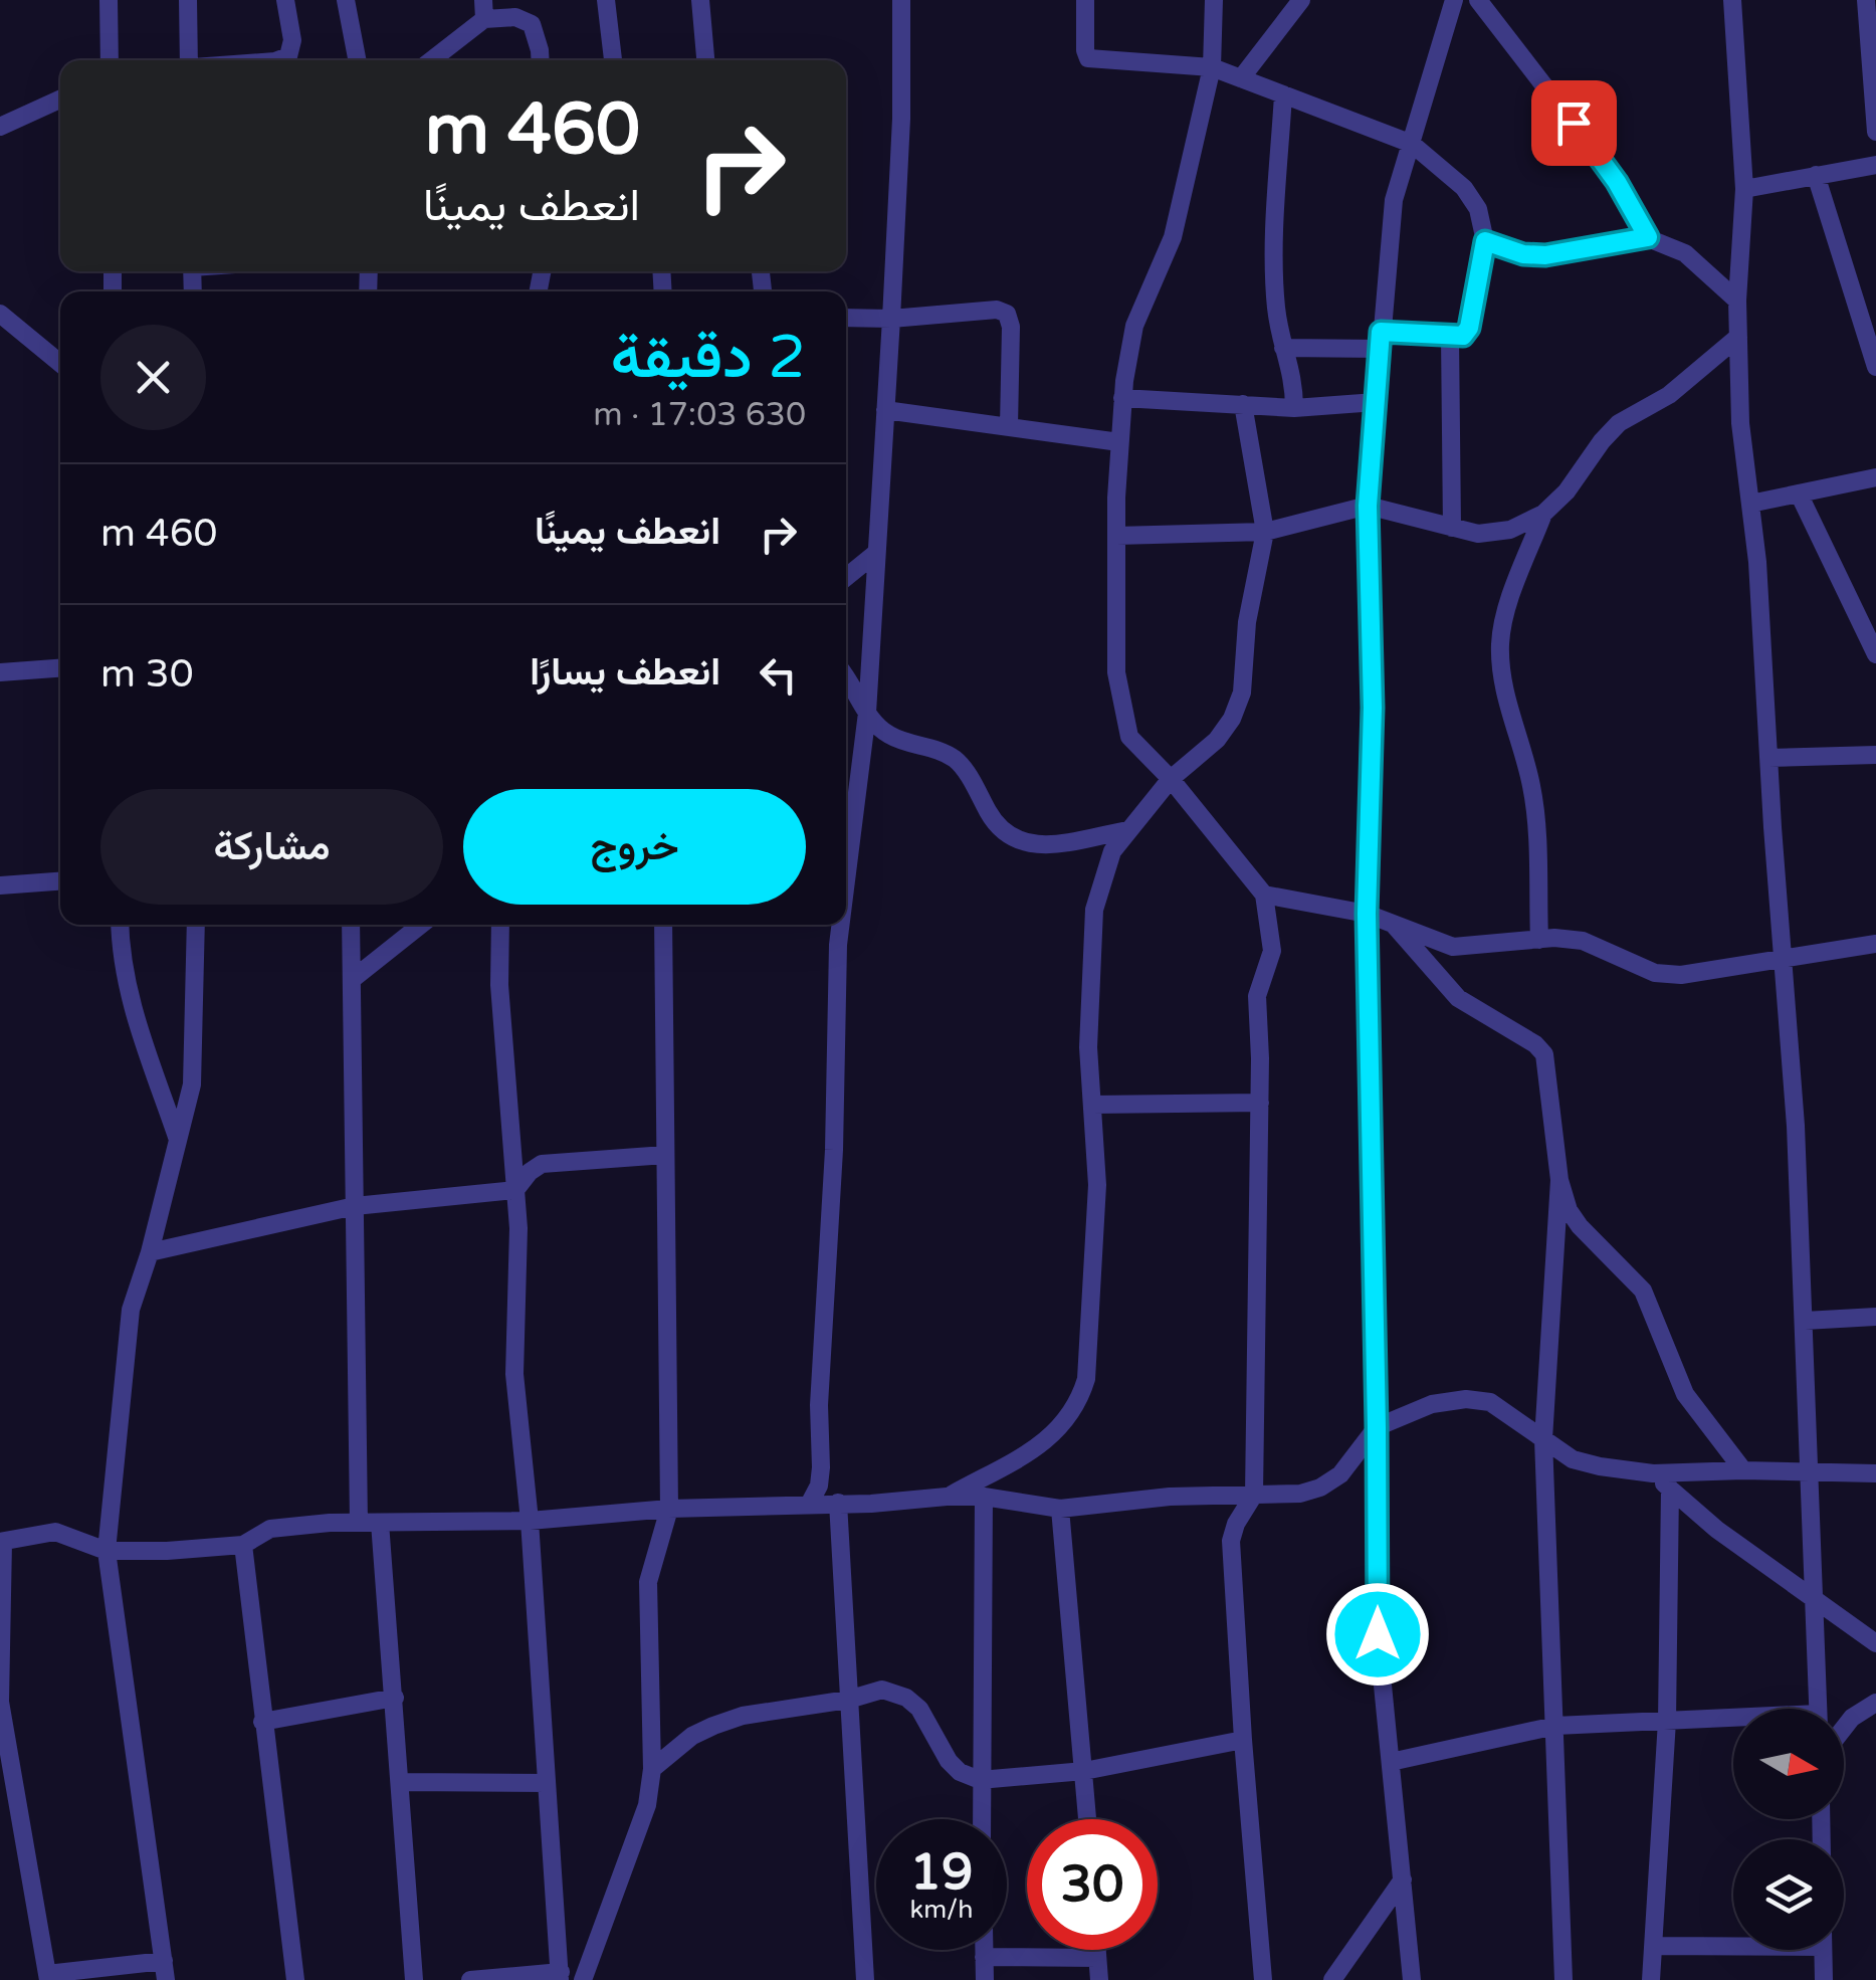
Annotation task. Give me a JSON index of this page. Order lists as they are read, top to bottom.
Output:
{
  "north": "right",
  "page": {
    "turn": ["460 m", "انعطف يمينًا"],
    "heading": ["2 دقيقة", "630 m · 17:03"],
    "list": [
      {
        "name": "انعطف يمينًا",
        "value": "460 m"
      },
      {
        "name": "انعطف يسارًا",
        "value": "30 m"
      }
    ],
    "buttons": ["خروج", "مشاركة"],
    "speed": "19 km/h",
    "limit": "30"
  }
}
